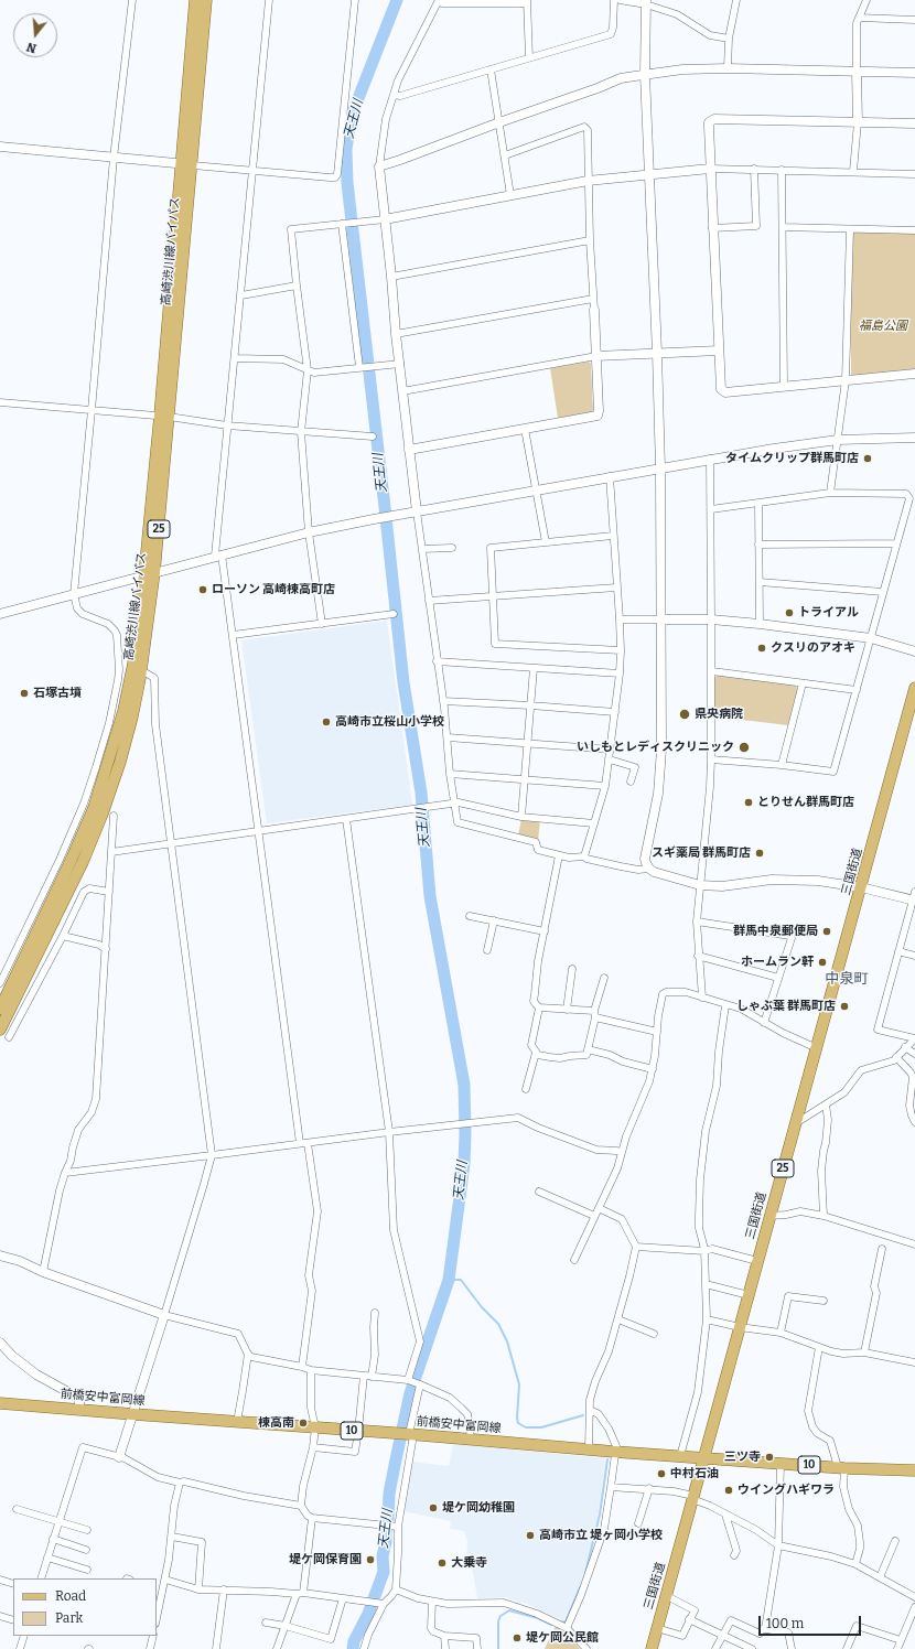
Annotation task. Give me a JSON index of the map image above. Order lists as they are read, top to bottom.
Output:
{
  "streets": {
    "main road": [
      "高崎渋川線バイパス",
      "25",
      "三国街道",
      "前橋安中富岡線",
      "10"
    ]
  },
  "crossings": [
    ["三国街道", "前橋安中富岡線"]
  ],
  "districts": ["中泉町"],
  "water": ["天王川"],
  "parks": ["福島公園"],
  "places": [
    "タイムクリップ群馬町店",
    "ローソン 高崎棟高町店",
    "トライアル",
    "クスリのアオキ",
    "石塚古墳",
    "県央病院",
    "高崎市立桜山小学校",
    "いしもとレディスクリニック",
    "とりせん群馬町店",
    "スギ薬局 群馬町店",
    "群馬中泉郵便局",
    "ホームラン軒",
    "しゃぶ葉 群馬町店",
    "棟高南",
    "三ツ寺",
    "中村石油",
    "ウイングハギワラ",
    "堤ケ岡幼稚園",
    "高崎市立 堤ヶ岡小学校",
    "堤ケ岡保育園",
    "大乗寺",
    "堤ケ岡公民館"
  ],
  "legend": ["Road", "Park"],
  "scale_bar": "100 m",
  "north": "bottom"
}
